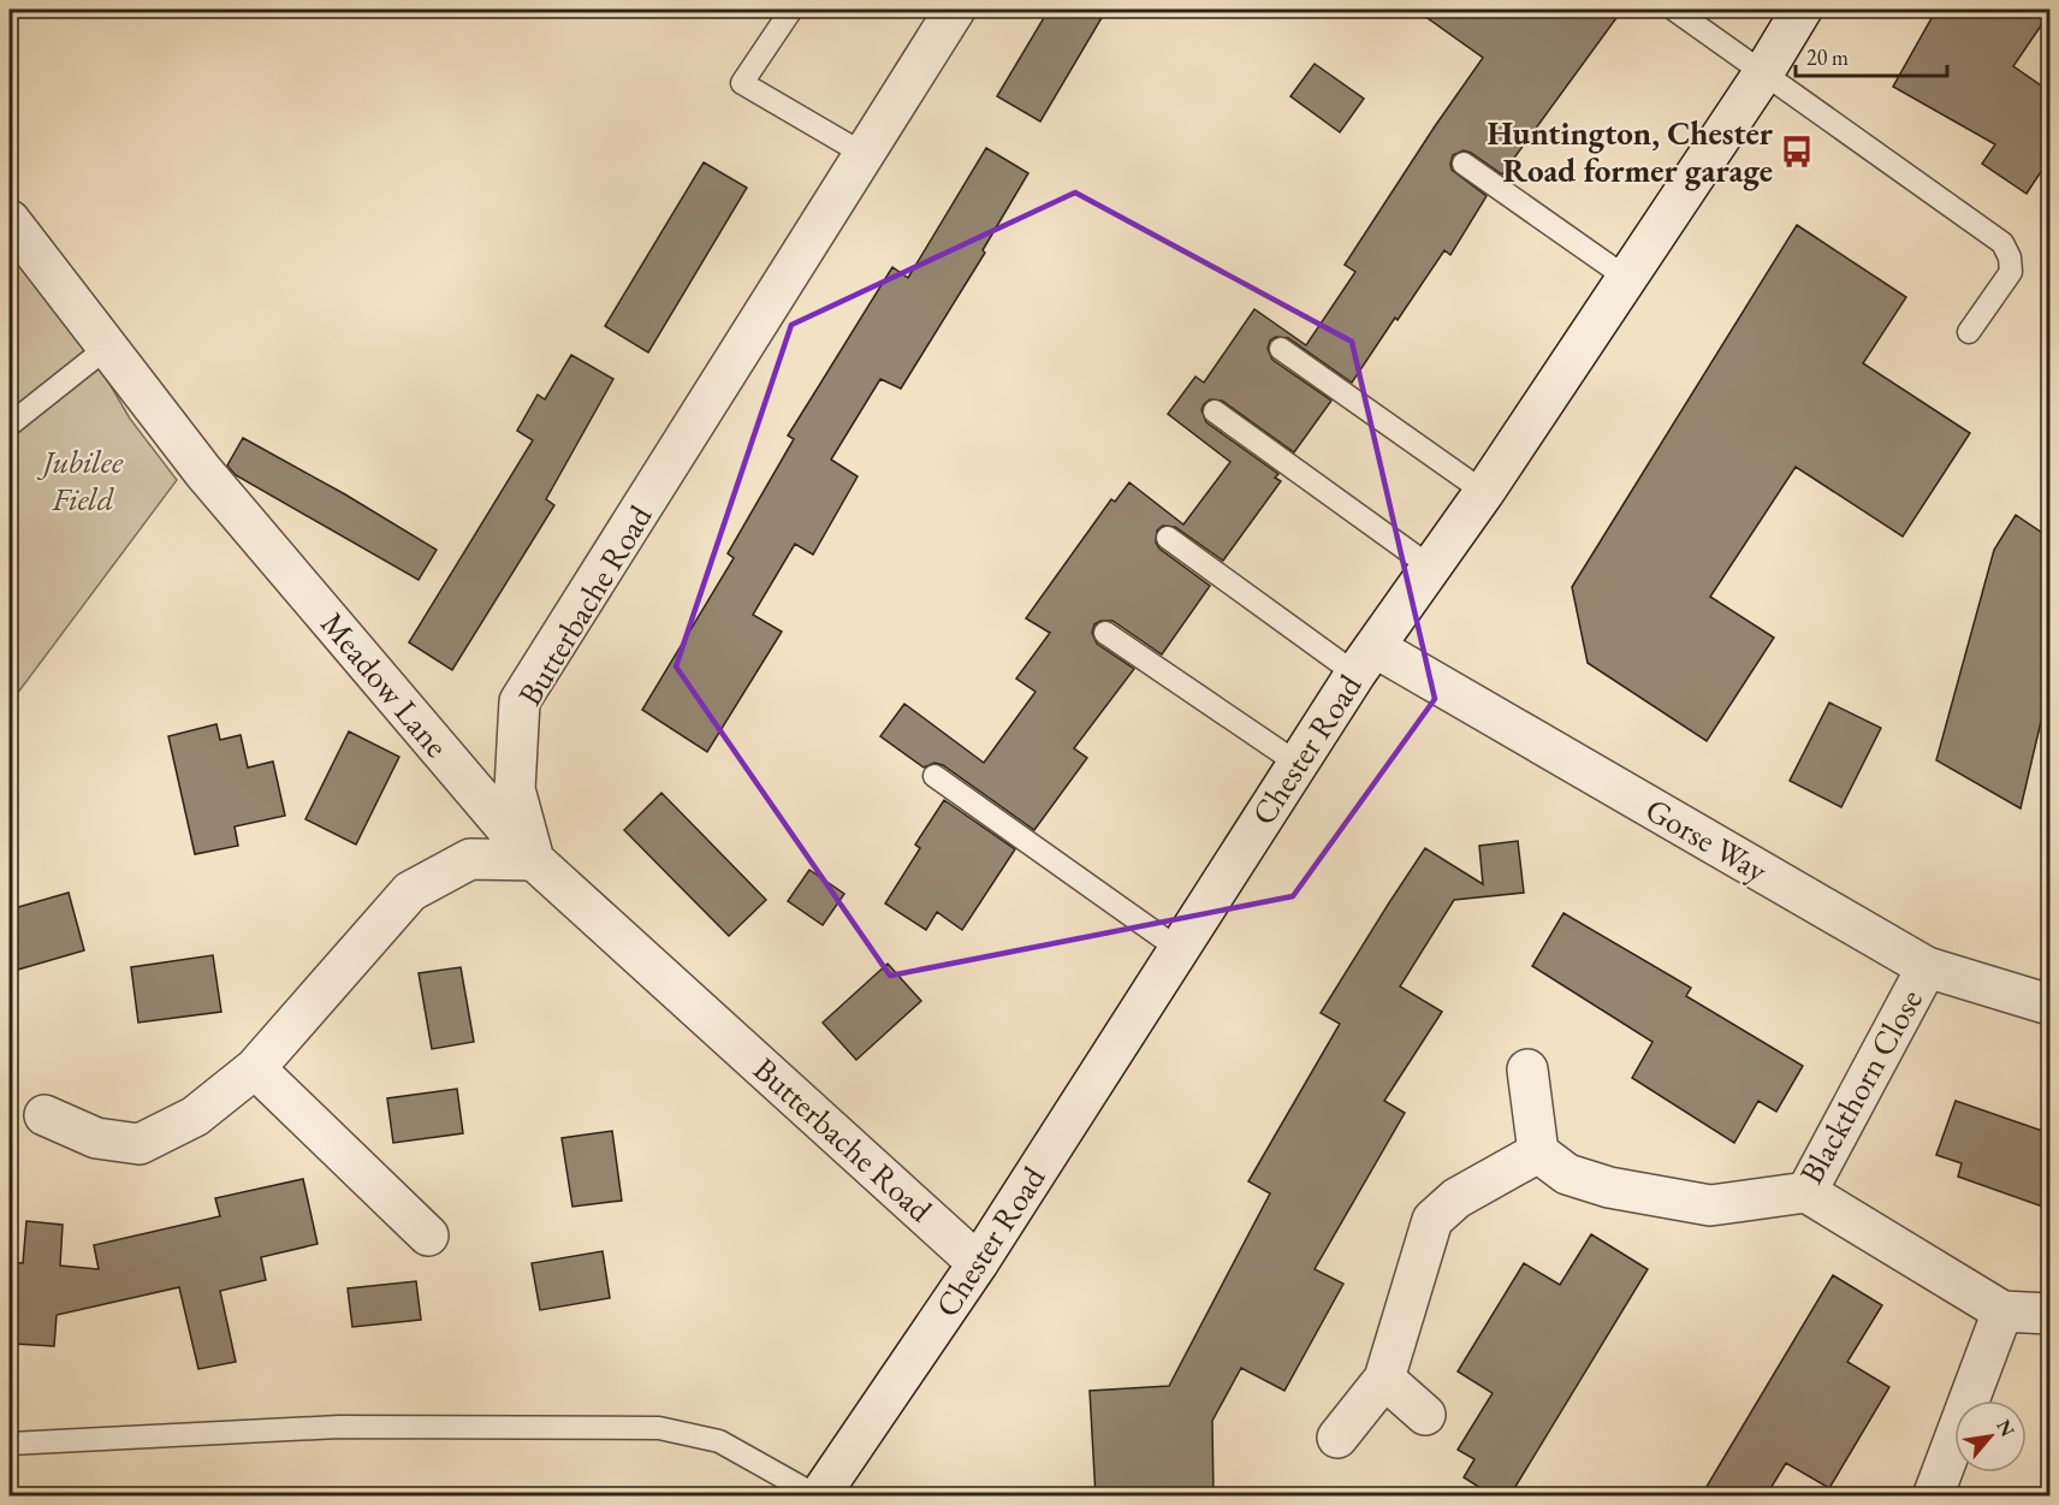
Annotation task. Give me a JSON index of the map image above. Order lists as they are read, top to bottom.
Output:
{
  "streets": {
    "street": [
      "Butterbache Road",
      "Meadow Lane",
      "Chester Road",
      "Gorse Way",
      "Blackthorn Close"
    ]
  },
  "crossings": [
    ["Butterbache Road", "Meadow Lane"],
    ["Butterbache Road", "Chester Road"],
    ["Chester Road", "Gorse Way"],
    ["Gorse Way", "Blackthorn Close"]
  ],
  "parks": ["Jubilee Field"],
  "places": {
    "bus stop": ["Huntington, Chester Road former garage"]
  },
  "scale_bar": "20 m",
  "north": "top right"
}
